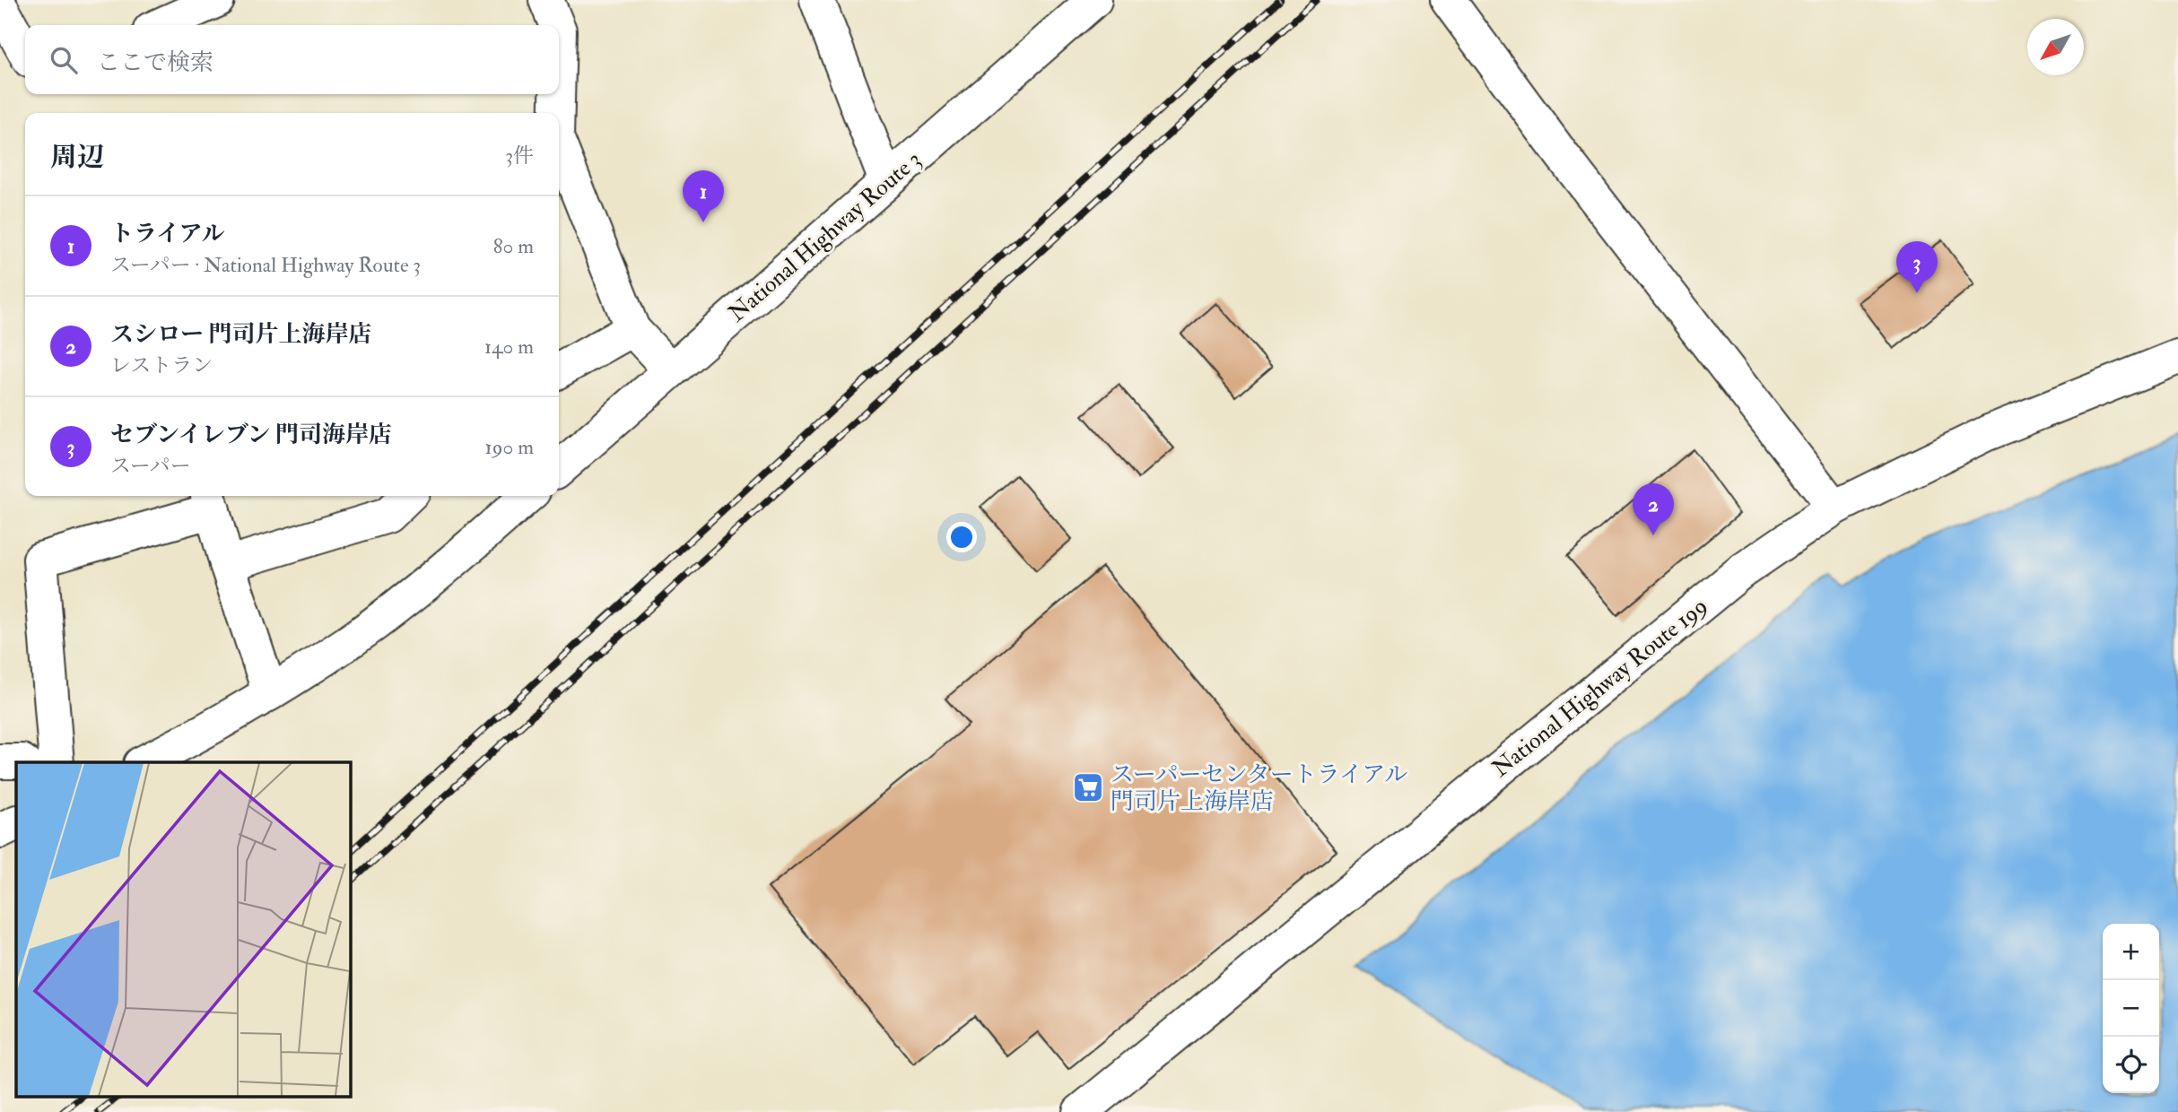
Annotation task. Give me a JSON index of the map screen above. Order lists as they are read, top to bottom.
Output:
{
  "streets": {
    "main road": ["National Highway Route 3", "National Highway Route 199"]
  },
  "places": {
    "supermarket": ["スーパーセンタートライアル 門司片上海岸店"]
  },
  "north": "bottom left",
  "page": {
    "search": "ここで検索",
    "heading": ["周辺", "3件"],
    "pins": ["1", "3", "2"],
    "list": [
      {
        "mark": "1",
        "name": "トライアル",
        "note": "スーパー · National Highway Route 3",
        "value": "80 m"
      },
      {
        "mark": "2",
        "name": "スシロー 門司片上海岸店",
        "note": "レストラン",
        "value": "140 m"
      },
      {
        "mark": "3",
        "name": "セブンイレブン 門司海岸店",
        "note": "スーパー",
        "value": "190 m"
      }
    ],
    "map_buttons": ["+", "−"]
  }
}
